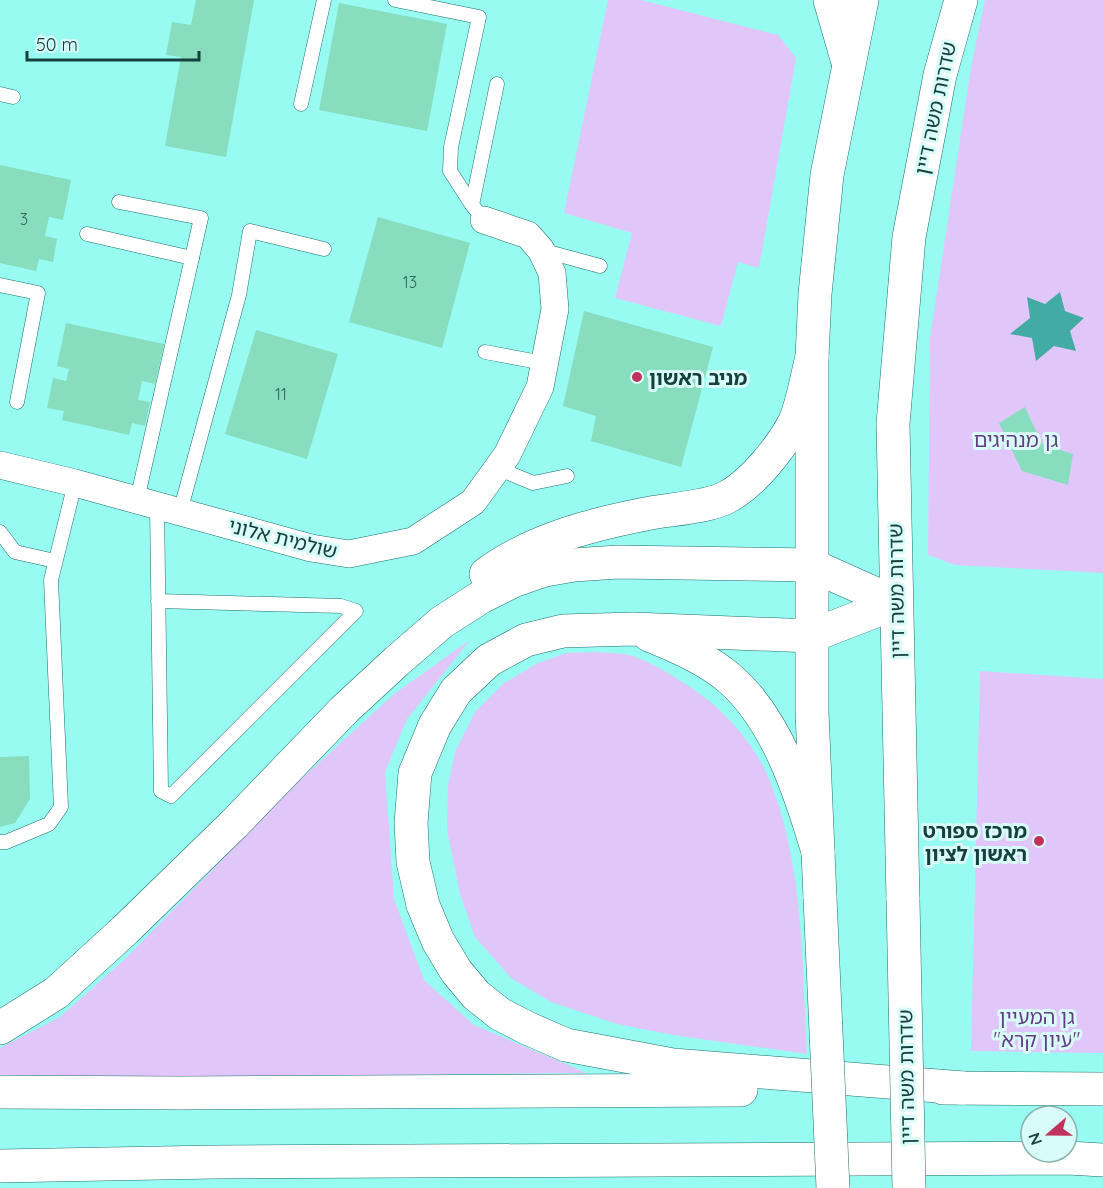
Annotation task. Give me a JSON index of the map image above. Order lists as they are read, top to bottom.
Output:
{
  "streets": {
    "main road": ["שדרות משה דיין"],
    "street": ["שולמית אלוני"]
  },
  "parks": ["גן מנהיגים", "גן המעיין \"עיון קרא\""],
  "places": ["מניב ראשון", "מרכז ספורט ראשון לציון"],
  "house_numbers": ["3", "13", "11"],
  "scale_bar": "50 m",
  "north": "left"
}
